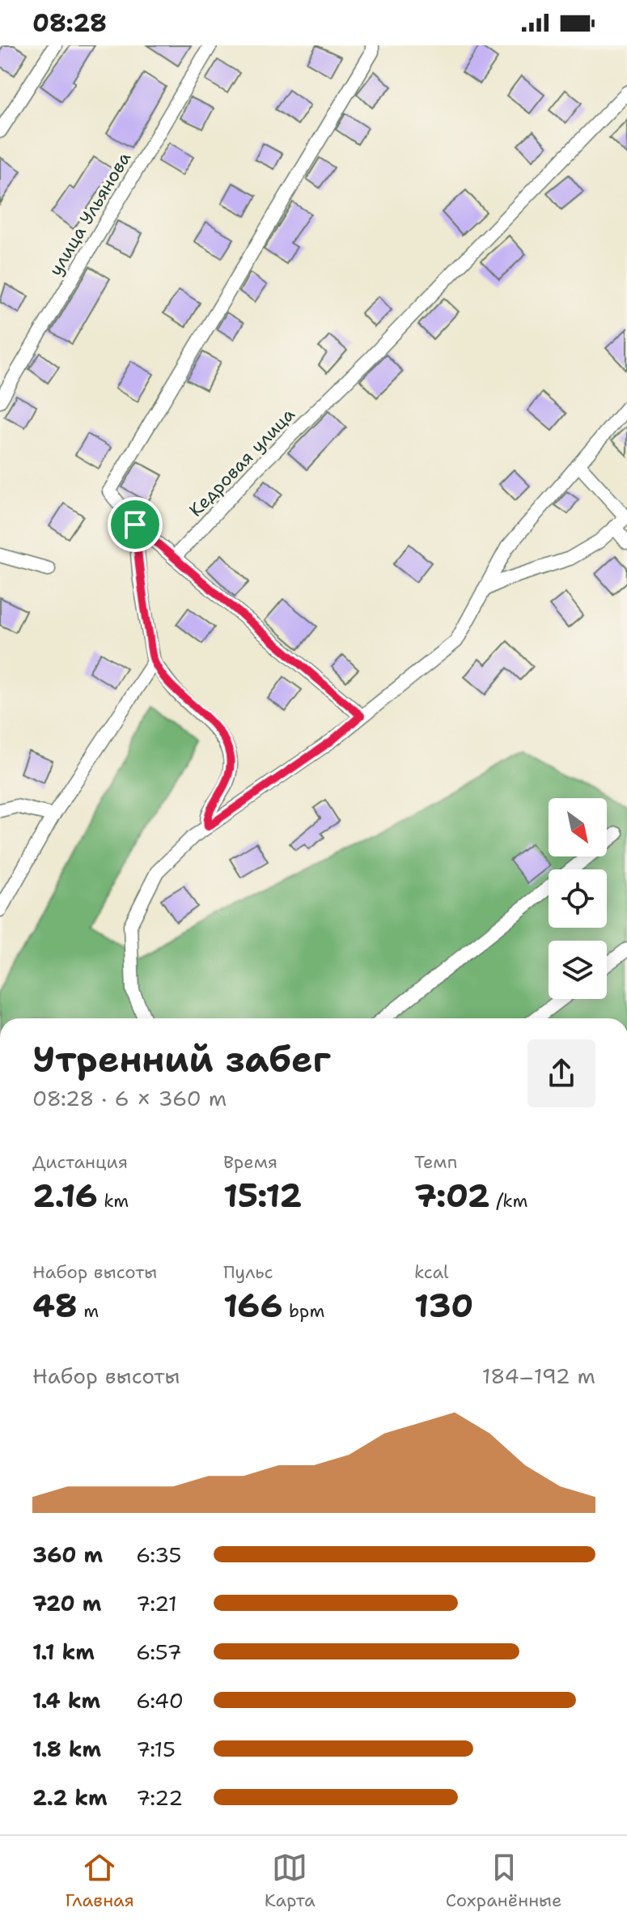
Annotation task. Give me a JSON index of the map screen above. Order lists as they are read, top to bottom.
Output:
{
  "streets": {
    "street": ["улица Ульянова", "Кедровая улица"]
  },
  "north": "bottom right",
  "page": {
    "status": "08:28",
    "heading": ["Утренний забег", "08:28 · 6 × 360 m"],
    "stats": [
      ["Дистанция", "2.16 km"],
      ["Время", "15:12"],
      ["Темп", "7:02 /km"],
      ["Набор высоты", "48 m"],
      ["Пульс", "166 bpm"],
      ["kcal", "130"]
    ],
    "chart": ["Набор высоты", "184–192 m"],
    "list": [
      {
        "name": "360 m",
        "note": "6:35"
      },
      {
        "name": "720 m",
        "note": "7:21"
      },
      {
        "name": "1.1 km",
        "note": "6:57"
      },
      {
        "name": "1.4 km",
        "note": "6:40"
      },
      {
        "name": "1.8 km",
        "note": "7:15"
      },
      {
        "name": "2.2 km",
        "note": "7:22"
      }
    ],
    "tabs": ["Главная", "Карта", "Сохранённые"]
  }
}
